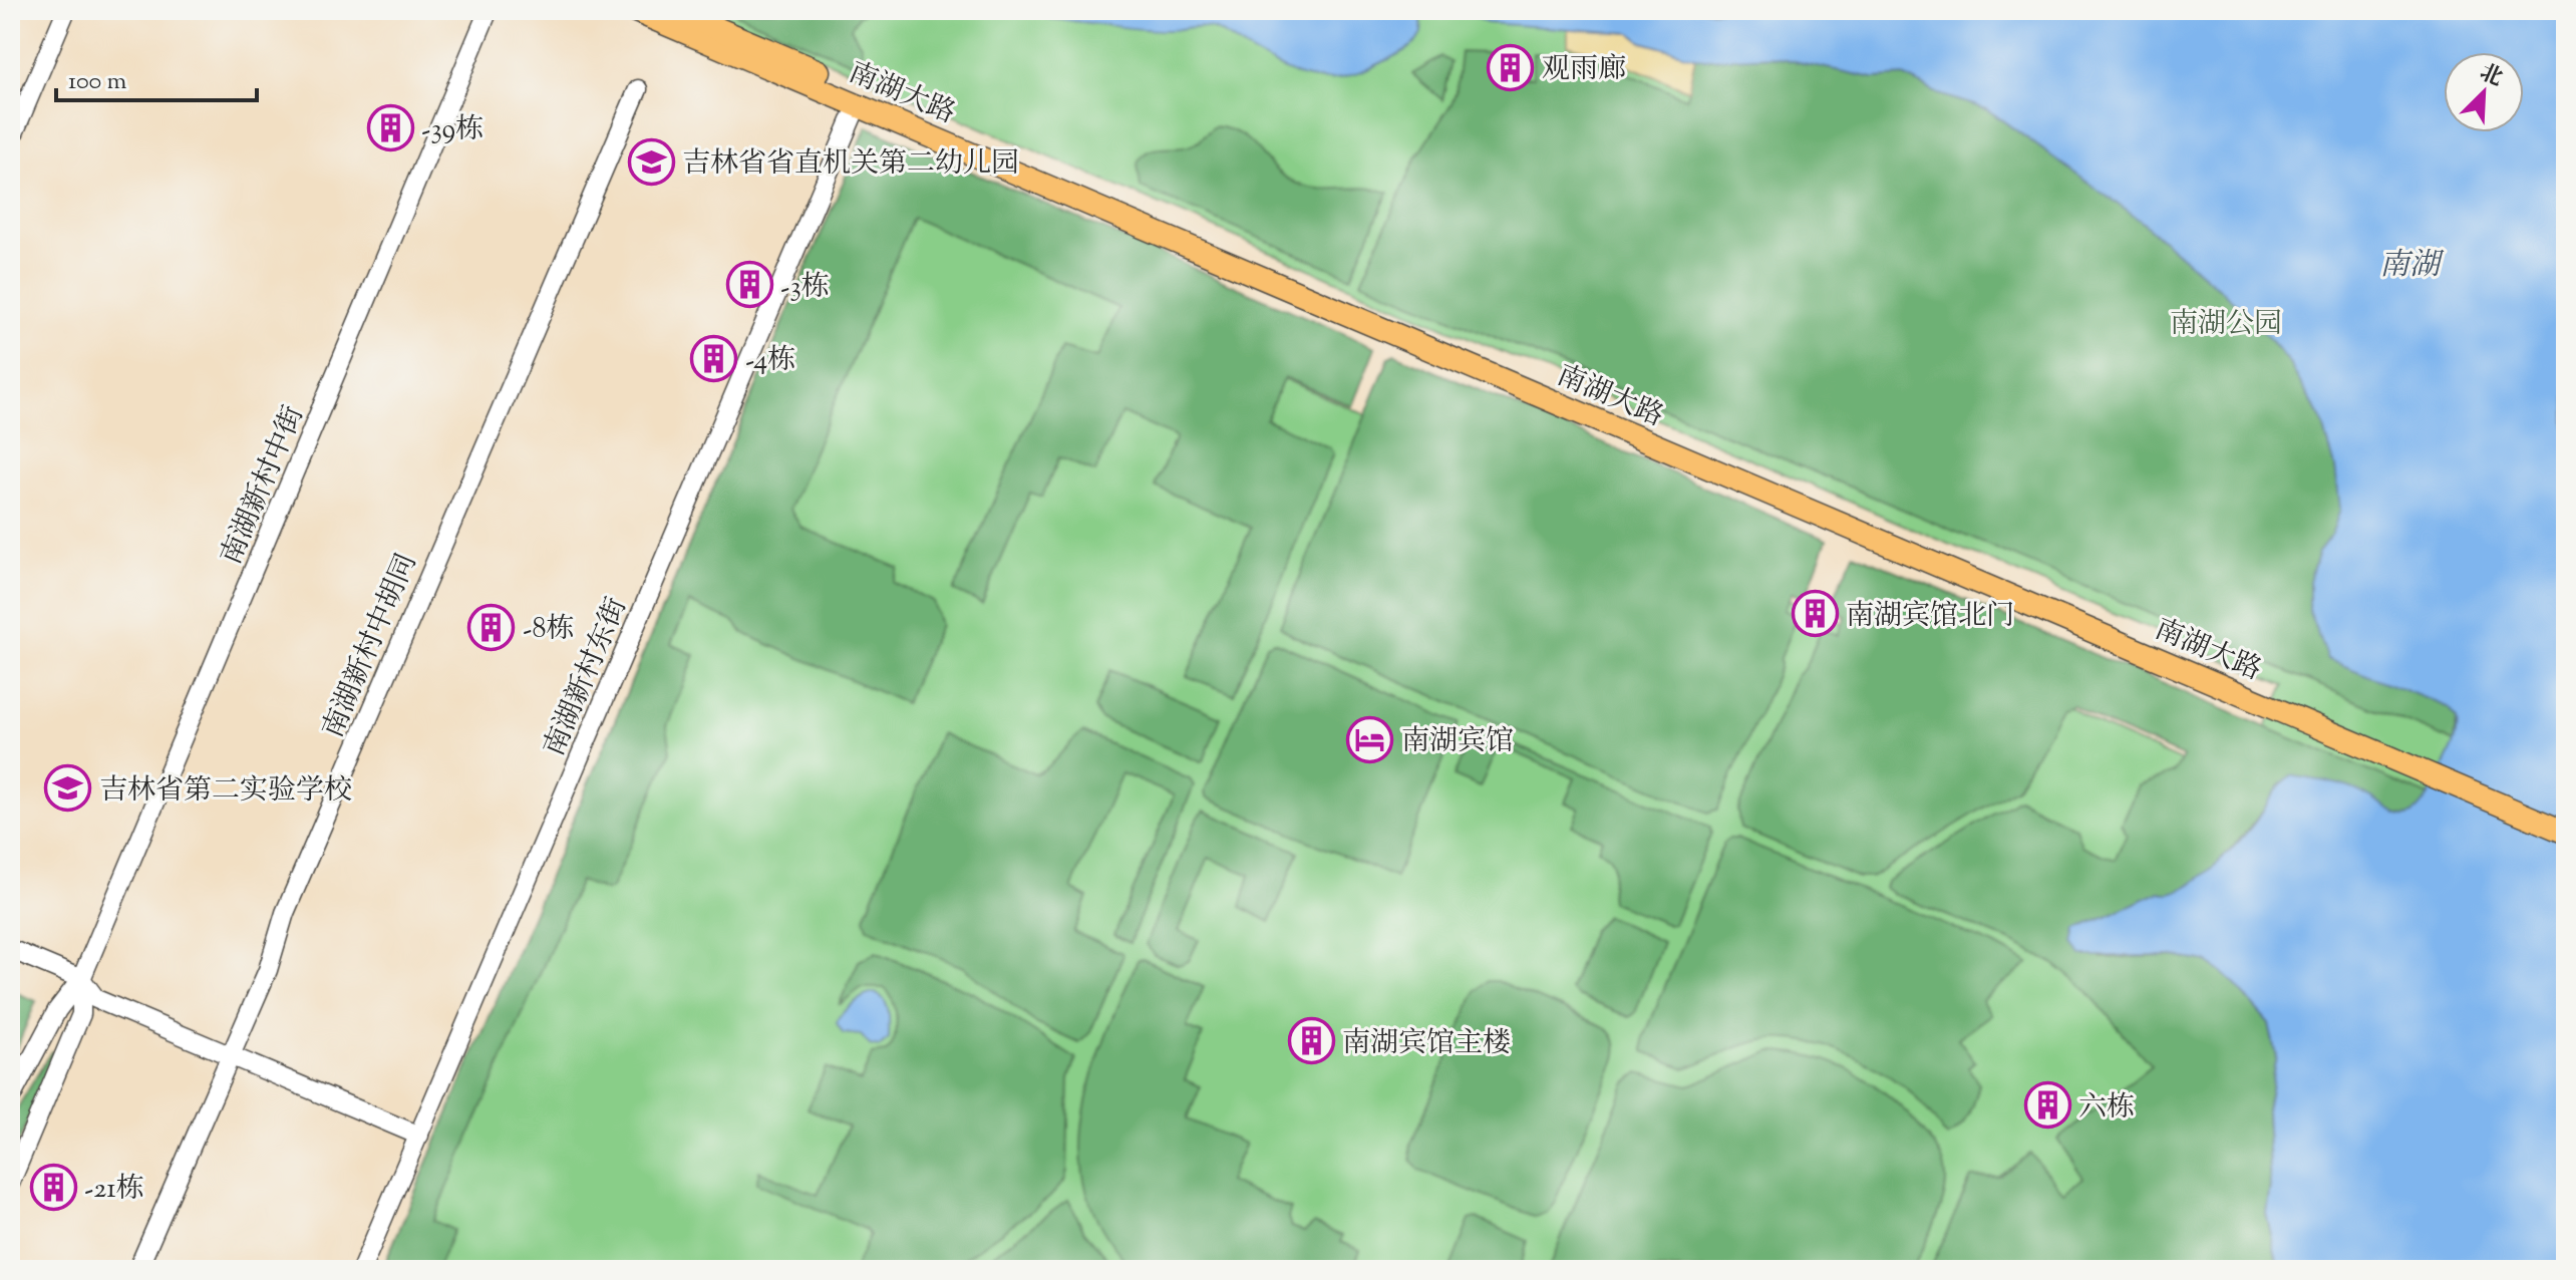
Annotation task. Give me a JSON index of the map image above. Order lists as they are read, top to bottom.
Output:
{
  "streets": {
    "main road": ["南湖大路"],
    "street": ["南湖新村中街", "南湖新村中胡同", "南湖新村东街"]
  },
  "crossings": [
    ["南湖大路", "南湖新村东街"]
  ],
  "water": ["南湖"],
  "parks": ["南湖公园"],
  "places": {
    "building": [
      "观雨廊",
      "-39栋",
      "-3栋",
      "-4栋",
      "南湖宾馆北门",
      "-8栋",
      "南湖宾馆主楼",
      "六栋",
      "-21栋"
    ],
    "school or university": ["吉林省省直机关第二幼儿园", "吉林省第二实验学校"],
    "hotel": ["南湖宾馆"]
  },
  "scale_bar": "100 m",
  "north": "top right"
}
